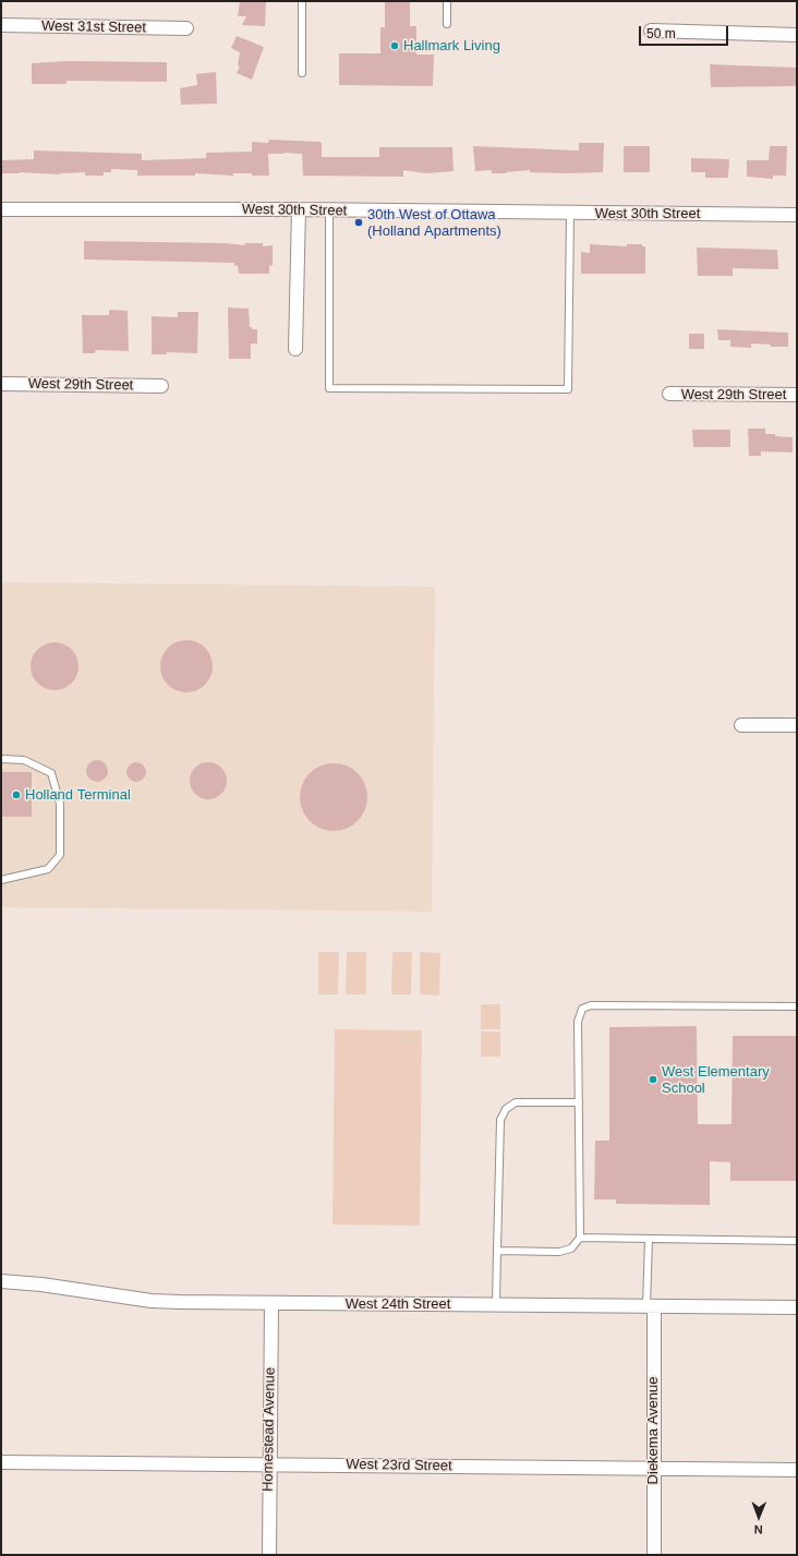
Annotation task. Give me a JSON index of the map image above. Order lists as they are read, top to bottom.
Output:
{
  "streets": {
    "street": [
      "West 31st Street",
      "West 30th Street",
      "West 29th Street",
      "West 24th Street",
      "Homestead Avenue",
      "Diekema Avenue",
      "West 23rd Street"
    ]
  },
  "crossings": [
    ["West 24th Street", "Homestead Avenue"],
    ["West 24th Street", "Diekema Avenue"],
    ["Homestead Avenue", "West 23rd Street"],
    ["Diekema Avenue", "West 23rd Street"]
  ],
  "places": [
    "Hallmark Living",
    "30th West of Ottawa (Holland Apartments)",
    "Holland Terminal",
    "West Elementary School"
  ],
  "scale_bar": "50 m",
  "north": "bottom"
}
